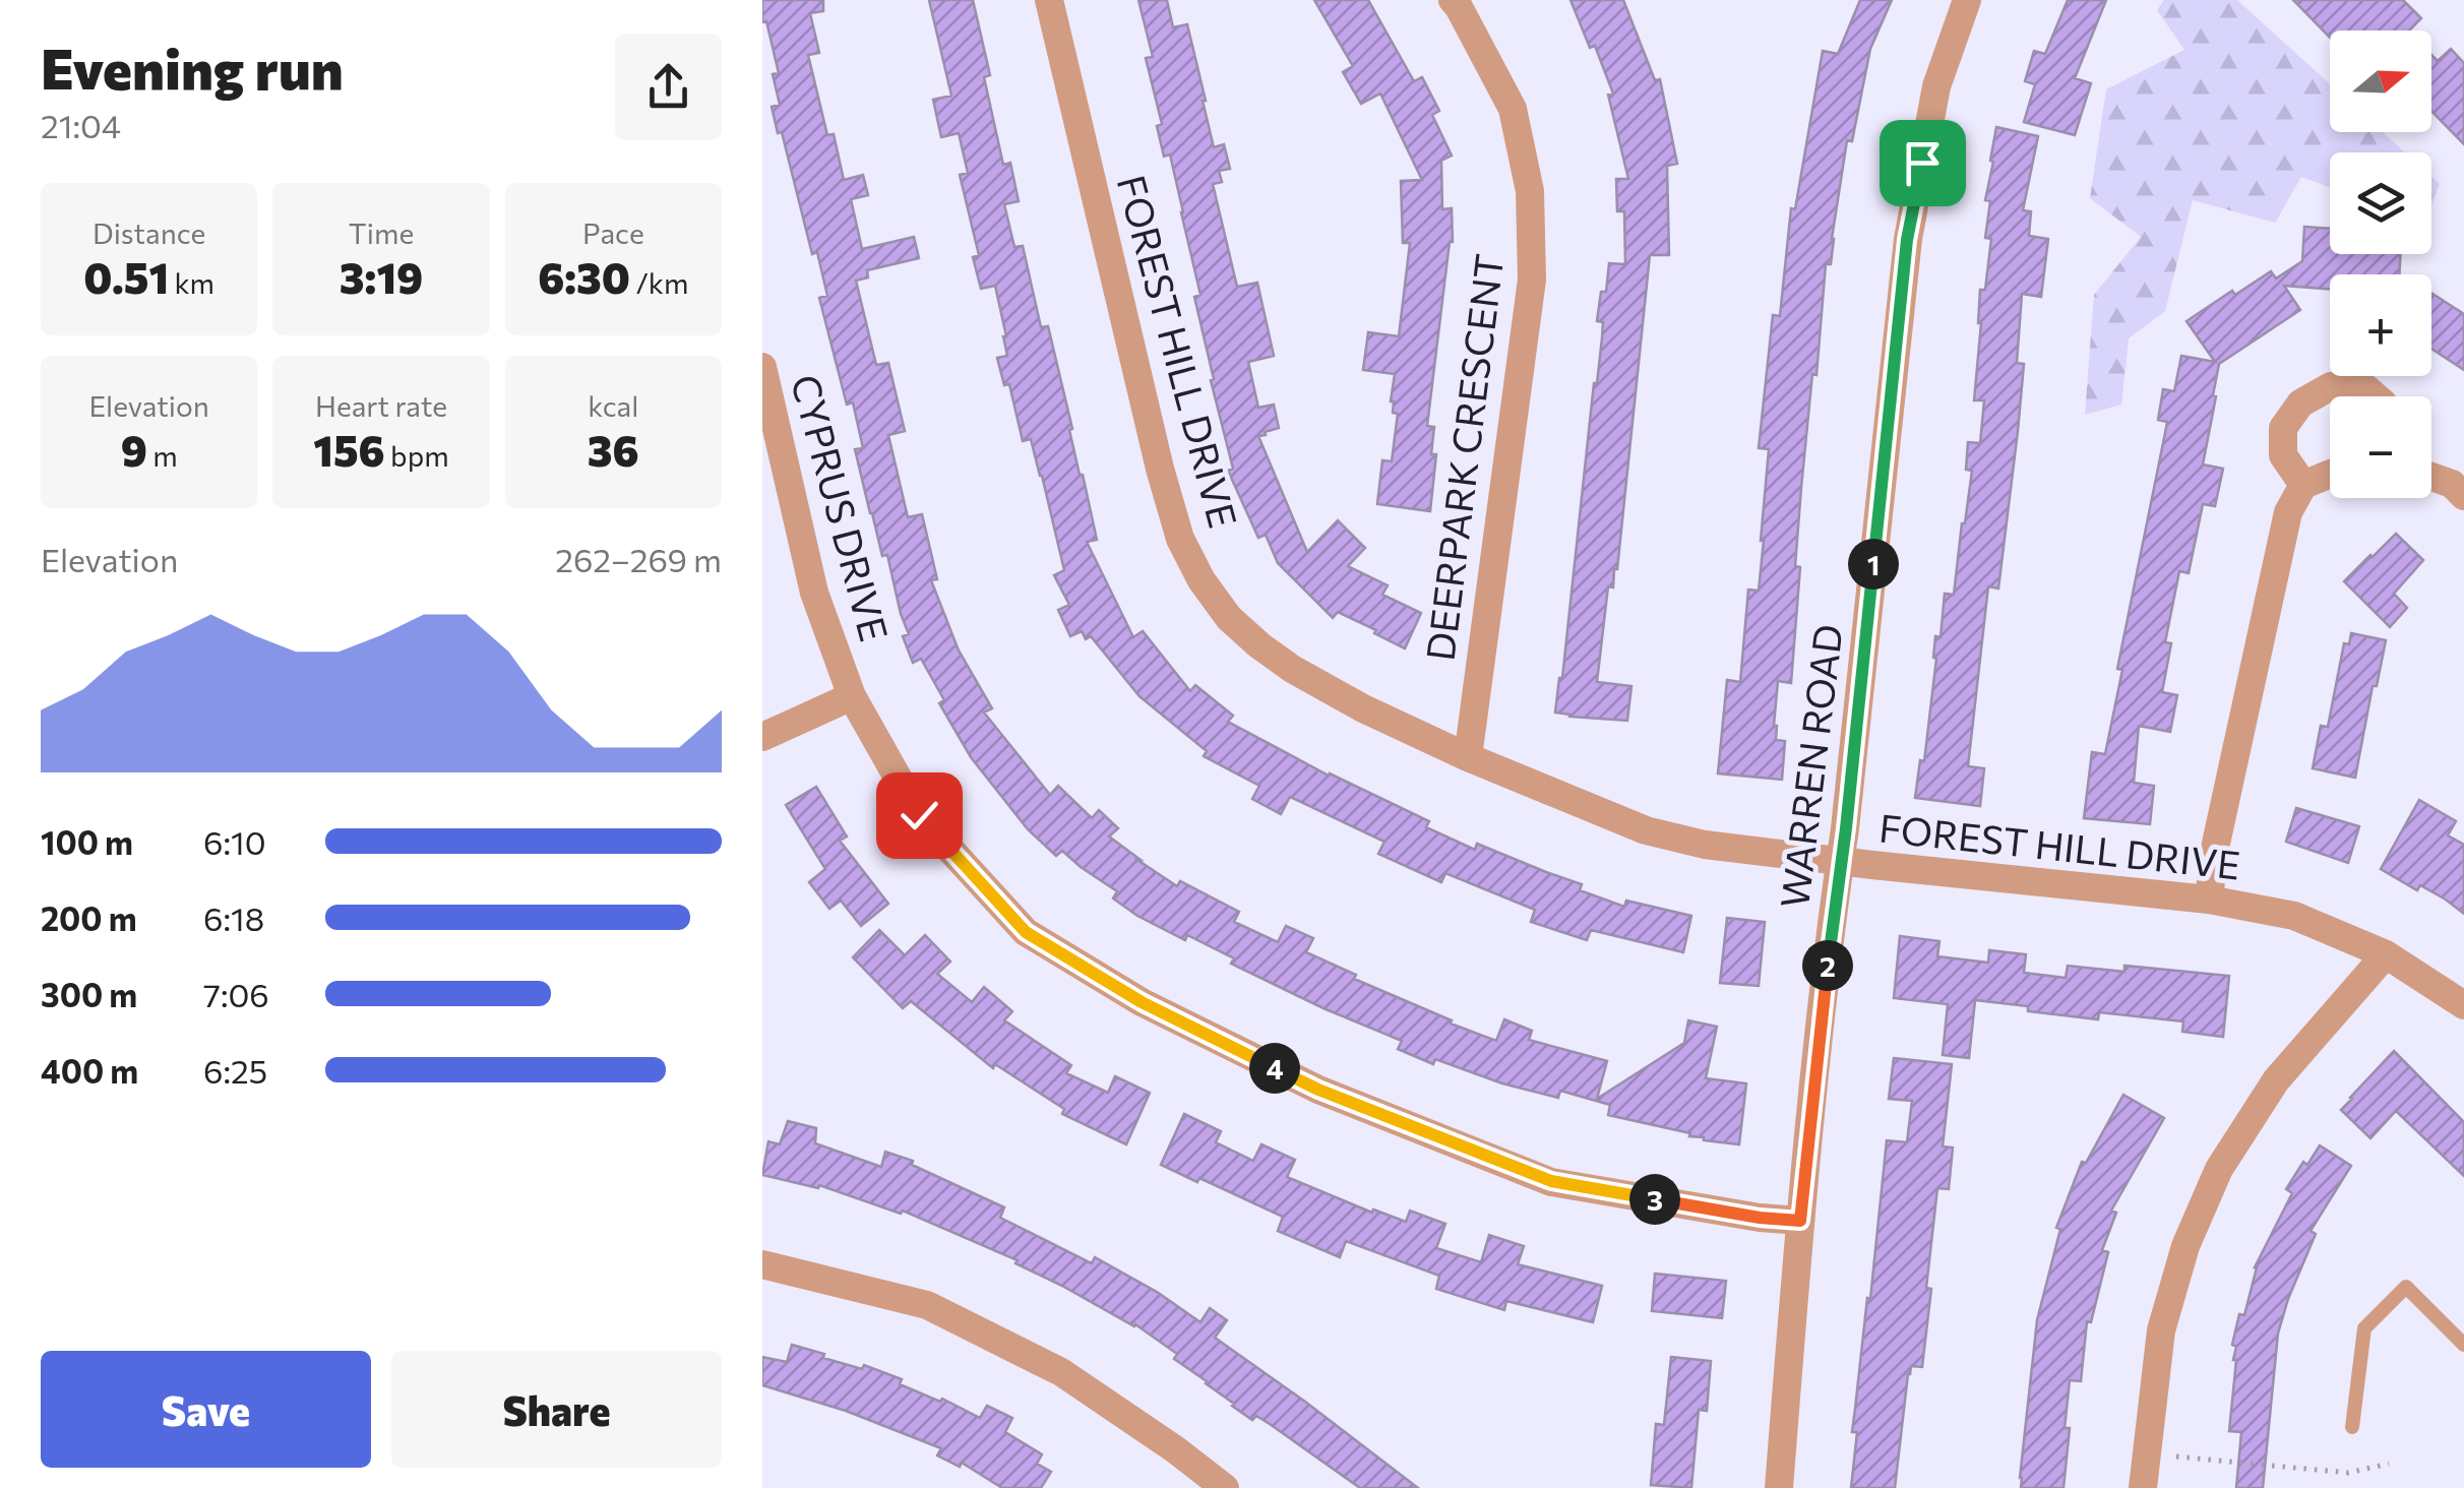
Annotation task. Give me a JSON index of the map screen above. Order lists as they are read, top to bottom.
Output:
{
  "streets": {
    "street": [
      "FOREST HILL DRIVE",
      "DEERPARK CRESCENT",
      "CYPRUS DRIVE",
      "WARREN ROAD"
    ]
  },
  "crossings": [
    ["FOREST HILL DRIVE", "DEERPARK CRESCENT"],
    ["FOREST HILL DRIVE", "WARREN ROAD"],
    ["CYPRUS DRIVE", "WARREN ROAD"]
  ],
  "north": "right",
  "page": {
    "heading": ["Evening run", "21:04"],
    "map_buttons": ["+", "−"],
    "stats": [
      ["Distance", "0.51 km"],
      ["Time", "3:19"],
      ["Pace", "6:30 /km"],
      ["Elevation", "9 m"],
      ["Heart rate", "156 bpm"],
      ["kcal", "36"]
    ],
    "chart": ["Elevation", "262–269 m"],
    "pins": [
      "1",
      "2",
      "4",
      "3"
    ],
    "list": [
      {
        "name": "100 m",
        "note": "6:10"
      },
      {
        "name": "200 m",
        "note": "6:18"
      },
      {
        "name": "300 m",
        "note": "7:06"
      },
      {
        "name": "400 m",
        "note": "6:25"
      }
    ],
    "buttons": ["Save", "Share"]
  }
}
